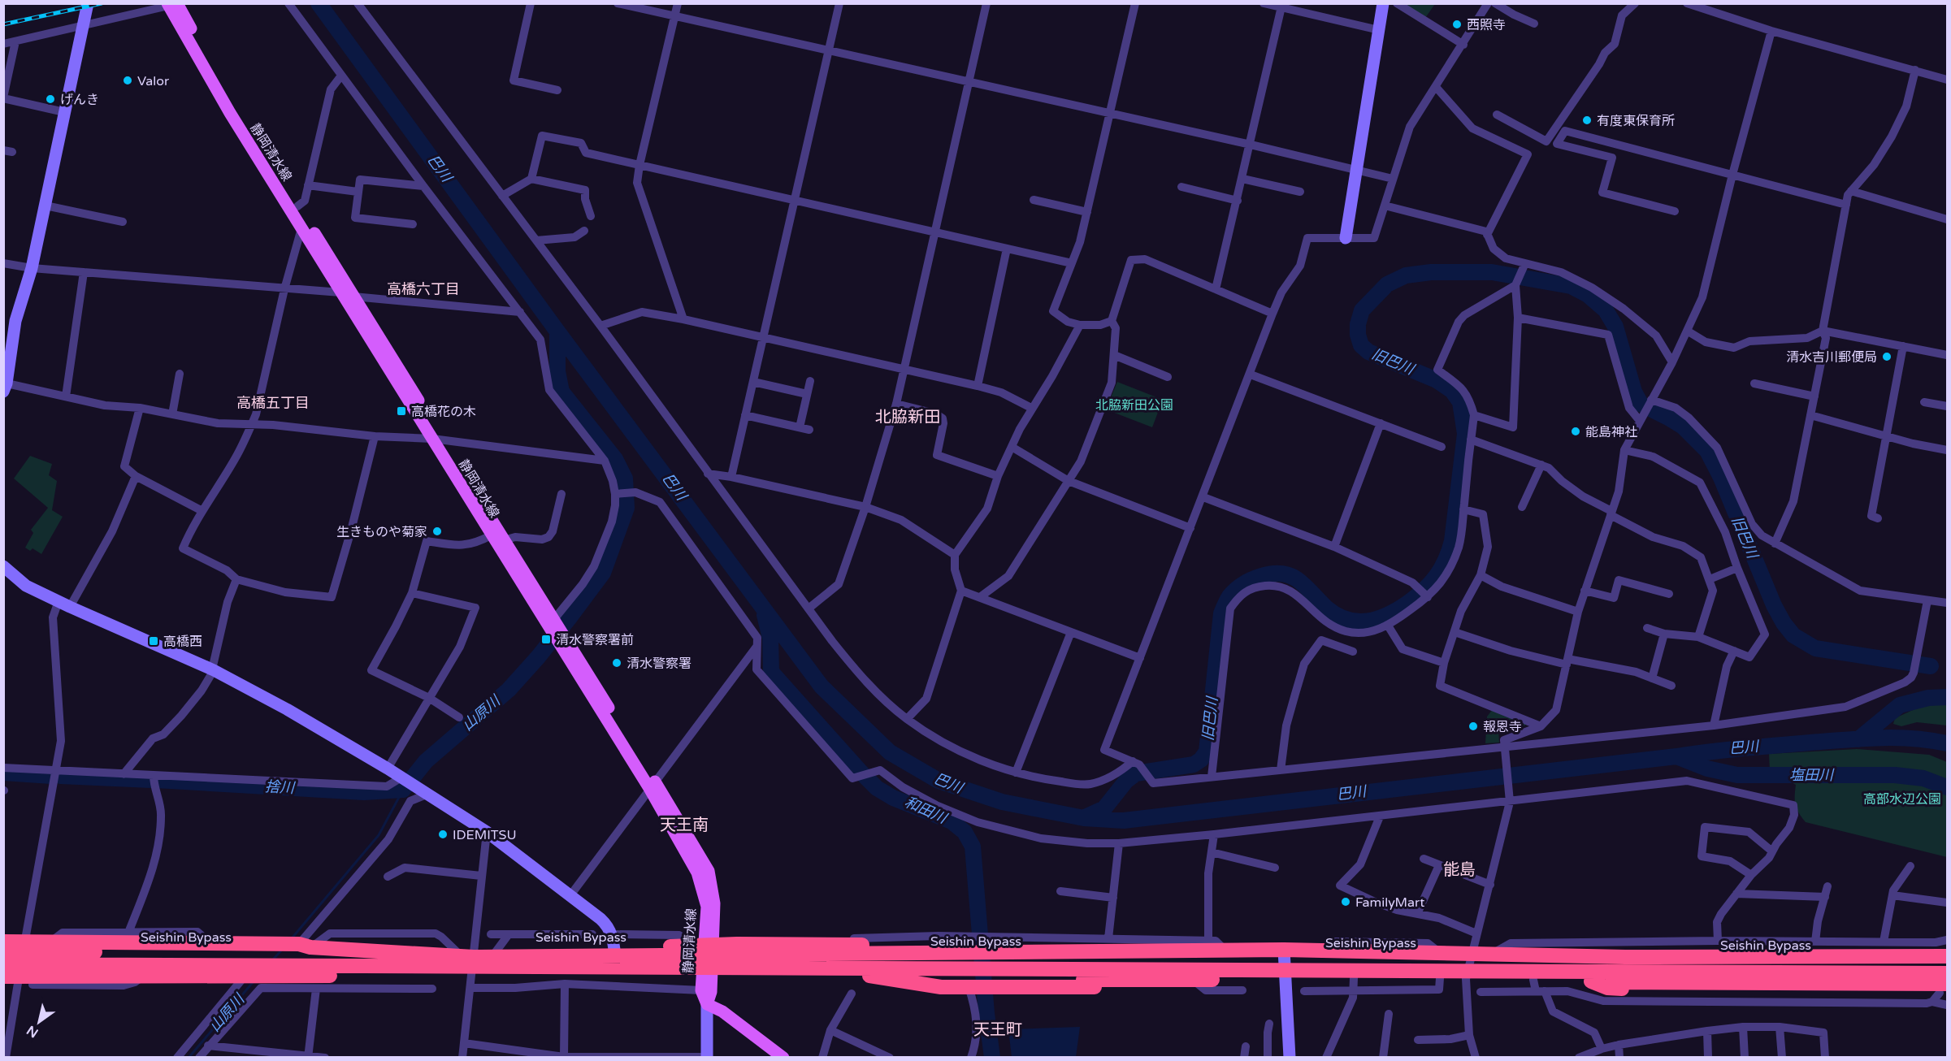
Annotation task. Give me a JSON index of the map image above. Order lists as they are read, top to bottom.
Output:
{
  "streets": {
    "highway": ["Seishin Bypass"],
    "main road": ["静岡清水線"]
  },
  "districts": [
    "高橋六丁目",
    "高橋五丁目",
    "北脇新田",
    "天王南",
    "能島",
    "天王町"
  ],
  "water": [
    "巴川",
    "旧巴川",
    "山原川",
    "塩田川",
    "捨川",
    "和田川"
  ],
  "parks": ["北脇新田公園", "高部水辺公園"],
  "places": {
    "other": [
      "西照寺",
      "Valor",
      "げんき",
      "有度東保育所",
      "清水吉川郵便局",
      "能島神社",
      "生きものや菊家",
      "清水警察署",
      "報恩寺",
      "IDEMITSU",
      "FamilyMart"
    ],
    "transit": ["高橋花の木", "清水警察署前", "高橋西"]
  },
  "north": "bottom left"
}
